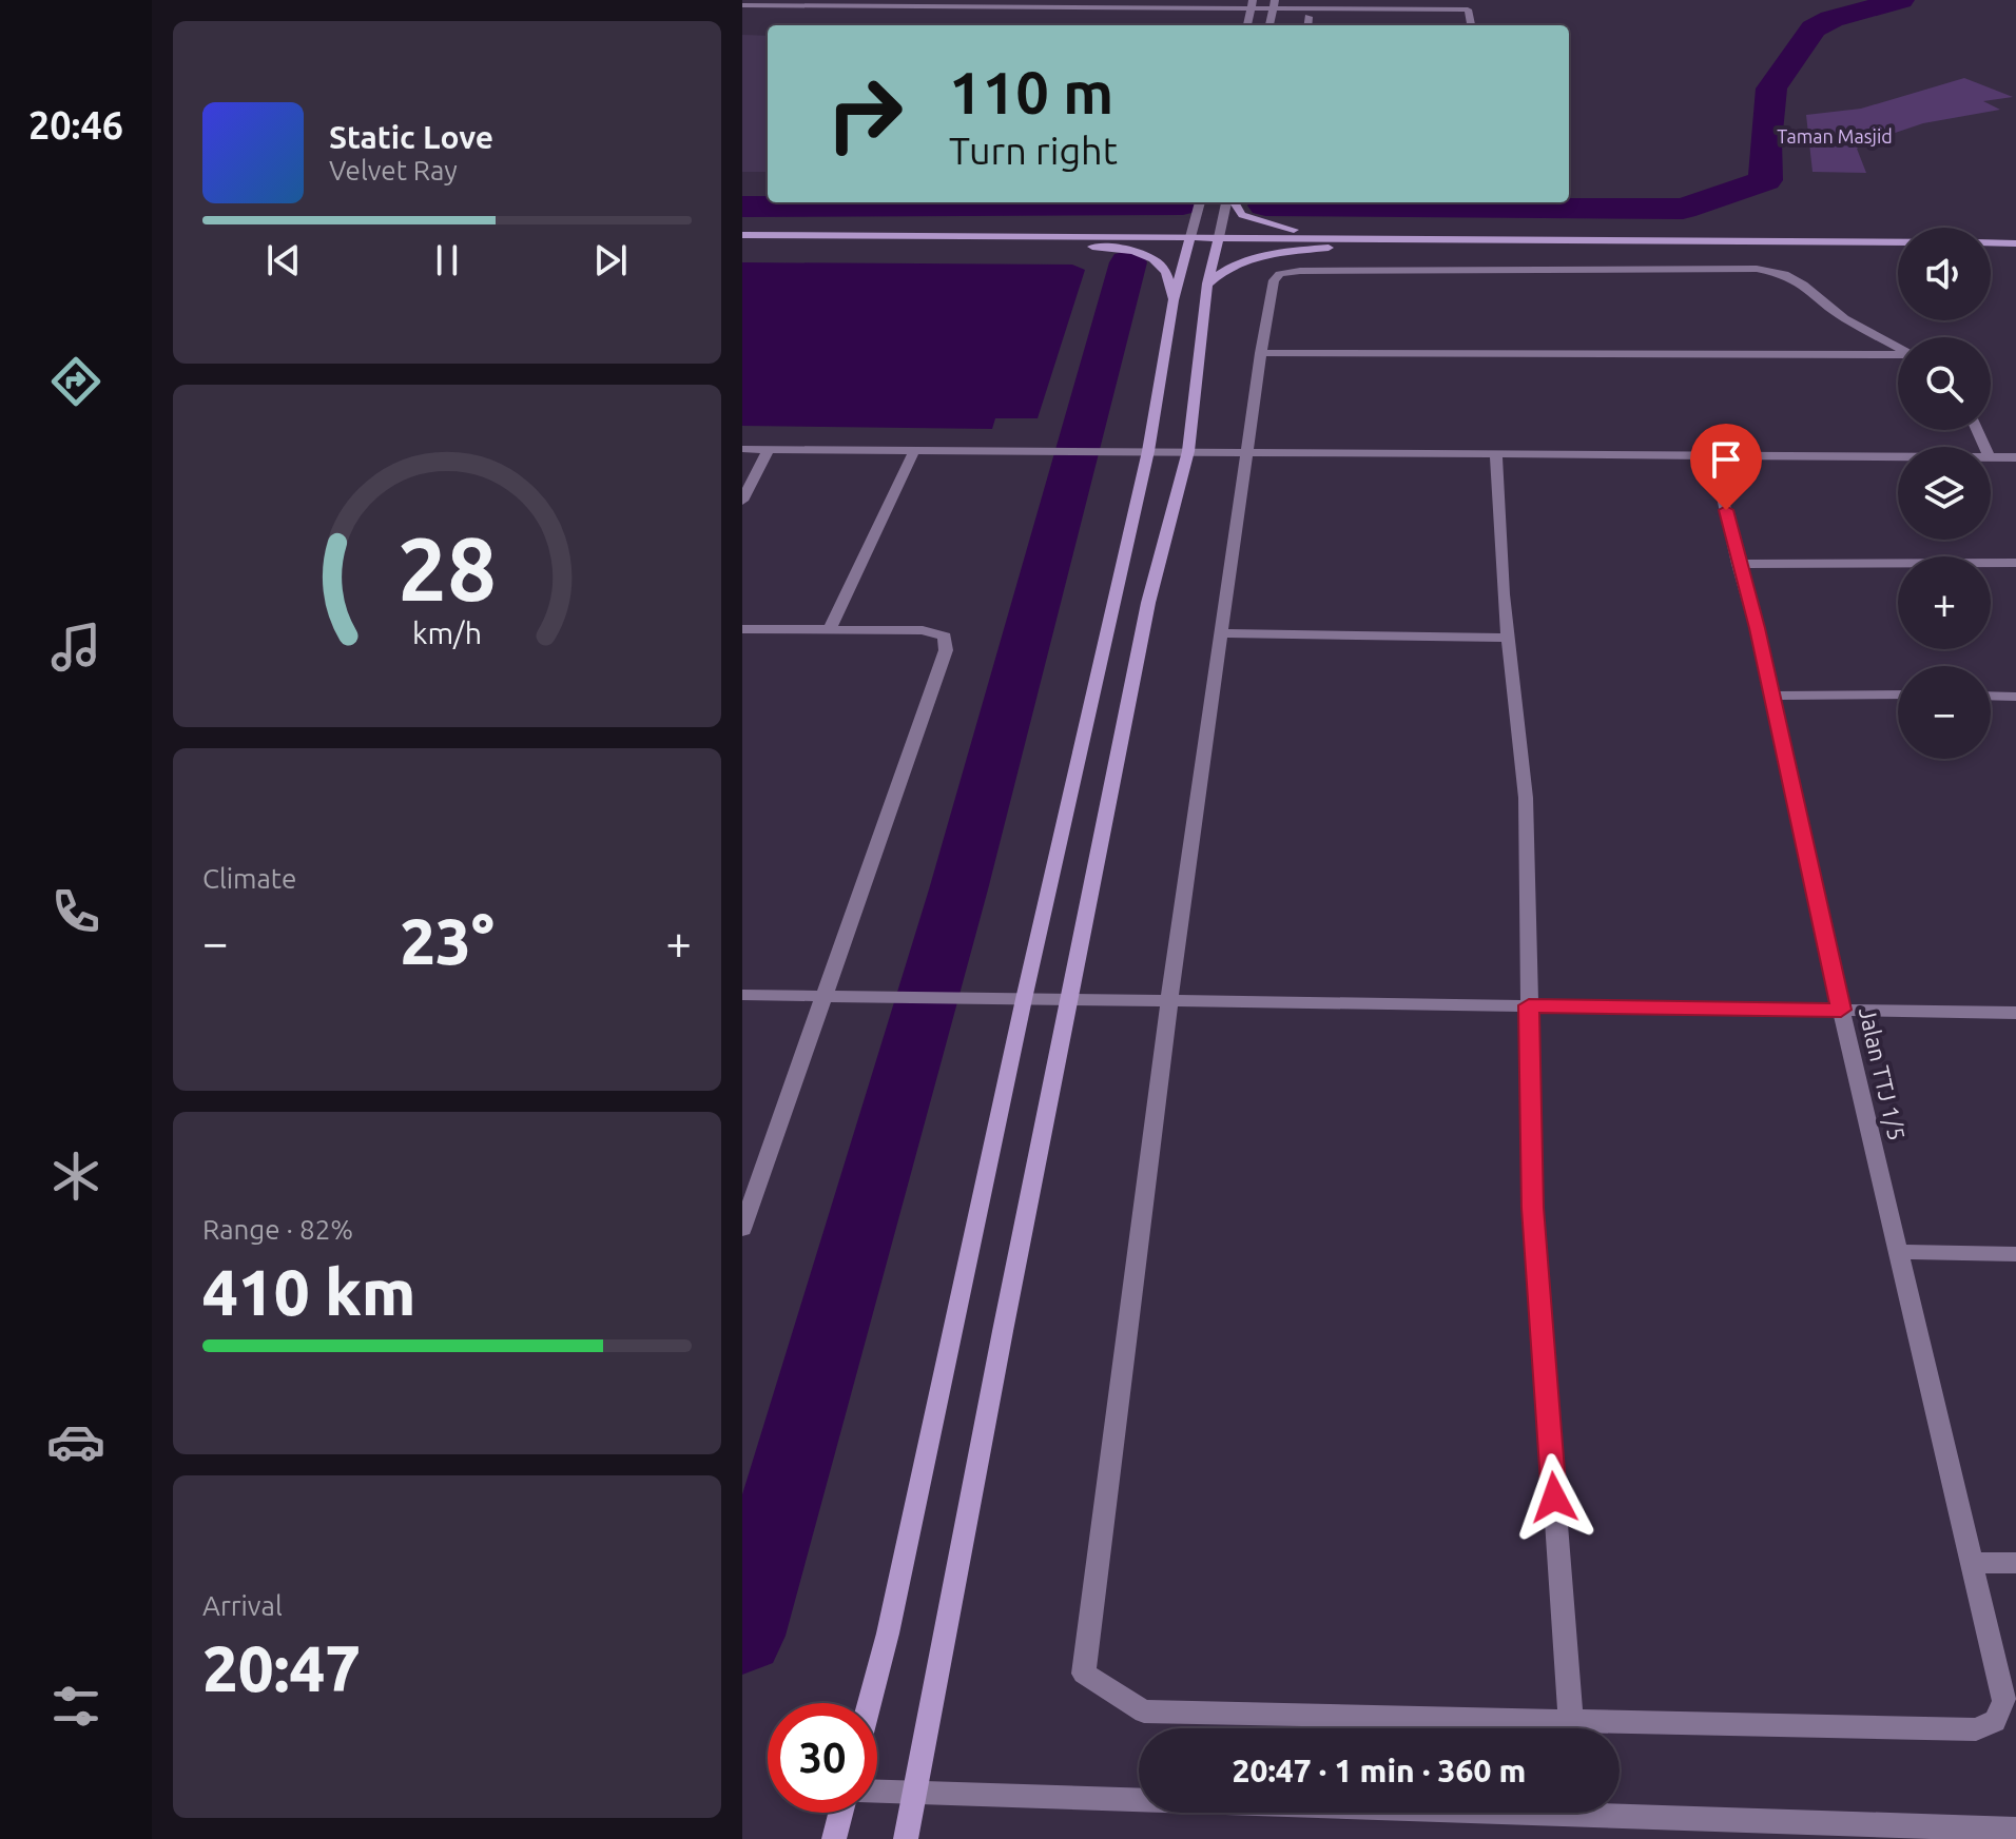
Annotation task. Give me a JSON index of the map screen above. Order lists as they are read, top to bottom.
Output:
{
  "streets": {
    "street": ["Jalan TTJ 1/5"]
  },
  "parks": ["Taman Masjid"],
  "page": {
    "tabs": "20:46",
    "turn": ["110 m", "Turn right"],
    "song": ["Static Love", "Velvet Ray"],
    "map_buttons": ["+", "−"],
    "tile": [
      "Climate",
      ["Range · 82%", "410 km"],
      ["Arrival", "20:47"]
    ],
    "heat": ["−", "23°", "+"],
    "limit": "30",
    "trip": "20:47 · 1 min · 360 m",
    "gauge": ["28", "km/h"]
  }
}
